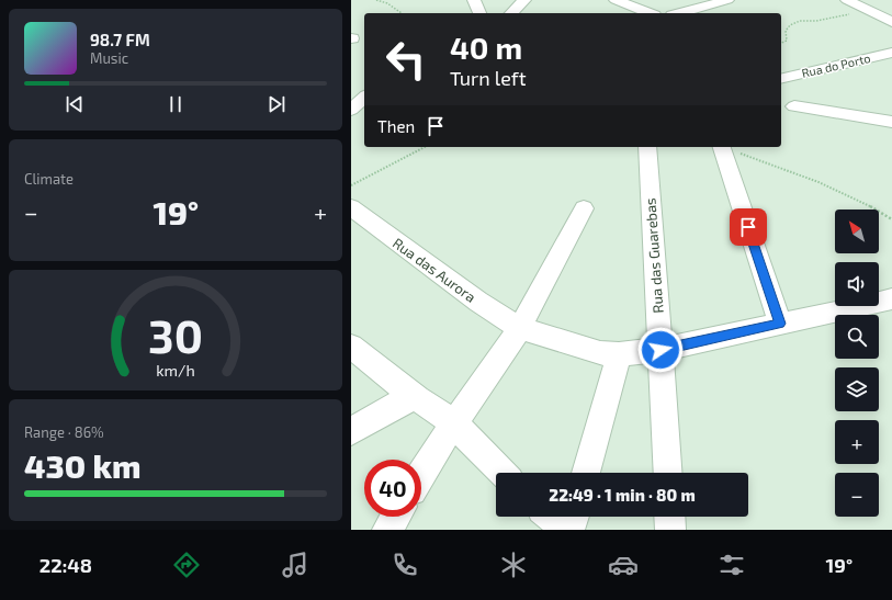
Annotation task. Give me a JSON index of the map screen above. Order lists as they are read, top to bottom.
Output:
{
  "streets": {
    "street": ["Rua do Porto", "Rua das Guarebas", "Rua das Aurora"]
  },
  "crossings": [
    ["Rua das Guarebas", "Rua das Aurora"]
  ],
  "north": "top left",
  "page": {
    "turn": ["40 m", "Turn left"],
    "song": ["98.7 FM", "Music"],
    "then": "Then",
    "tile": [
      "Climate",
      ["Range · 86%", "430 km"]
    ],
    "heat": ["−", "19°", "+"],
    "map_buttons": ["+", "−"],
    "limit": "40",
    "trip": "22:49 · 1 min · 80 m",
    "tabs": ["22:48", "19°"],
    "gauge": ["30", "km/h"]
  }
}
